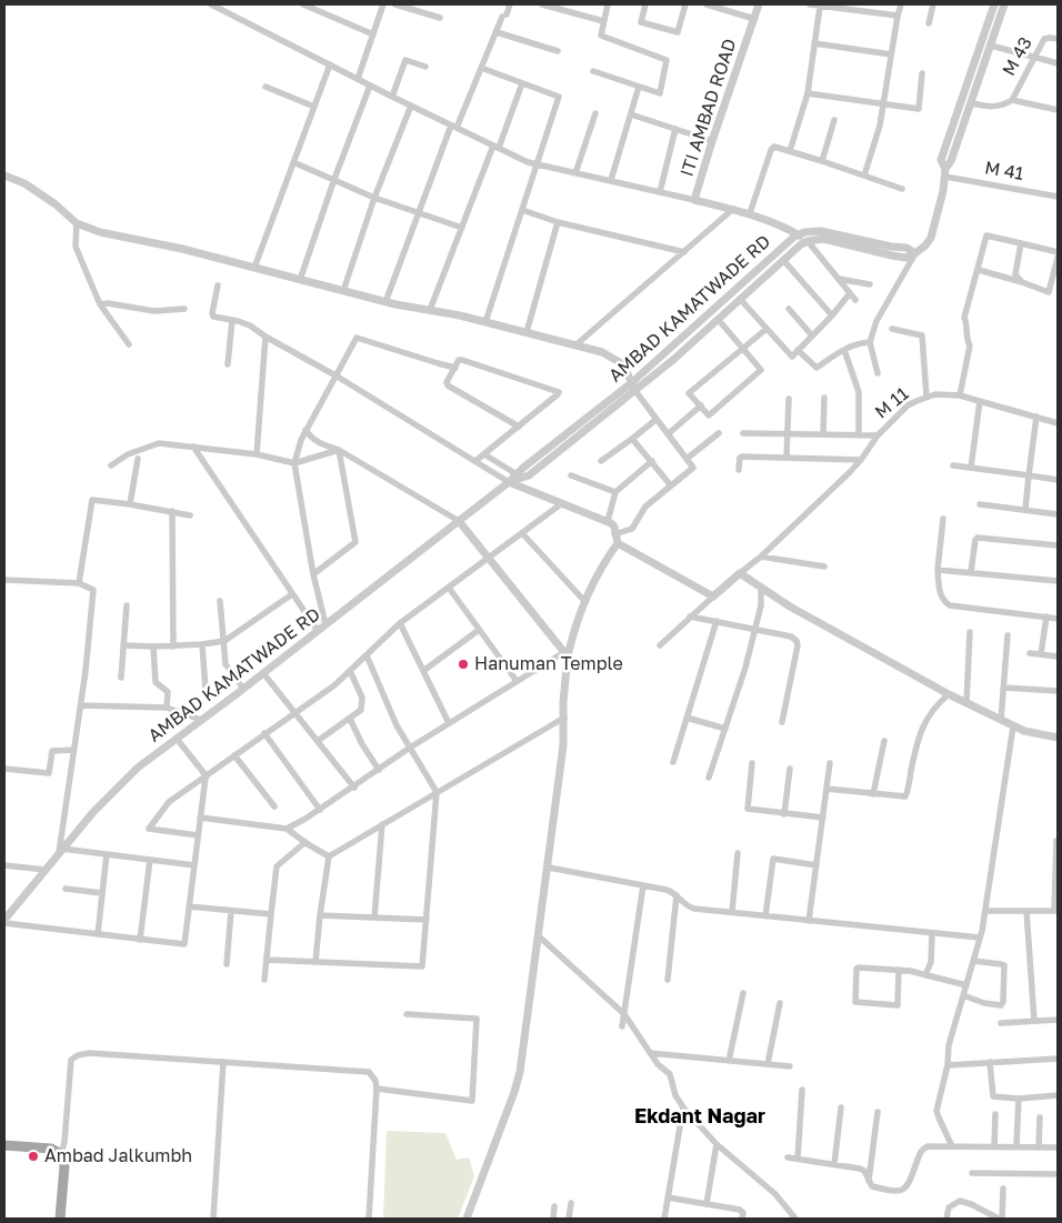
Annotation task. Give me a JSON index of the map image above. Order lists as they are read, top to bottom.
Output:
{
  "streets": {
    "street": [
      "M 43",
      "ITI AMBAD ROAD",
      "M 41",
      "AMBAD KAMATWADE RD",
      "M 11"
    ]
  },
  "crossings": [
    ["ITI AMBAD ROAD", "AMBAD KAMATWADE RD"]
  ],
  "districts": ["Ekdant Nagar"],
  "places": ["Hanuman Temple", "Ambad Jalkumbh"]
}
